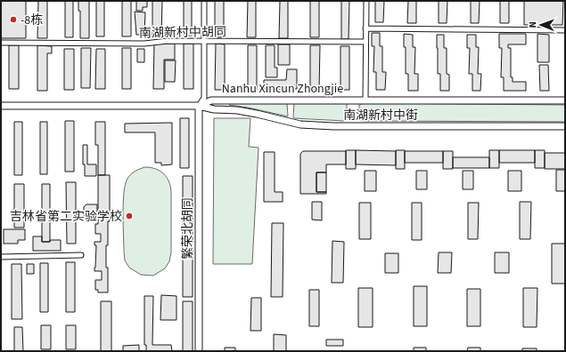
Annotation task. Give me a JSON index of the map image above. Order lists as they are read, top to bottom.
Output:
{
  "streets": {
    "street": [
      "南湖新村中胡同",
      "Nanhu Xincun Zhongjie",
      "南湖新村中街",
      "繁荣北胡同"
    ]
  },
  "crossings": [
    ["Nanhu Xincun Zhongjie", "南湖新村中街"],
    ["Nanhu Xincun Zhongjie", "繁荣北胡同"],
    ["南湖新村中街", "繁荣北胡同"]
  ],
  "places": ["-8栋", "吉林省第二实验学校"],
  "north": "left"
}
